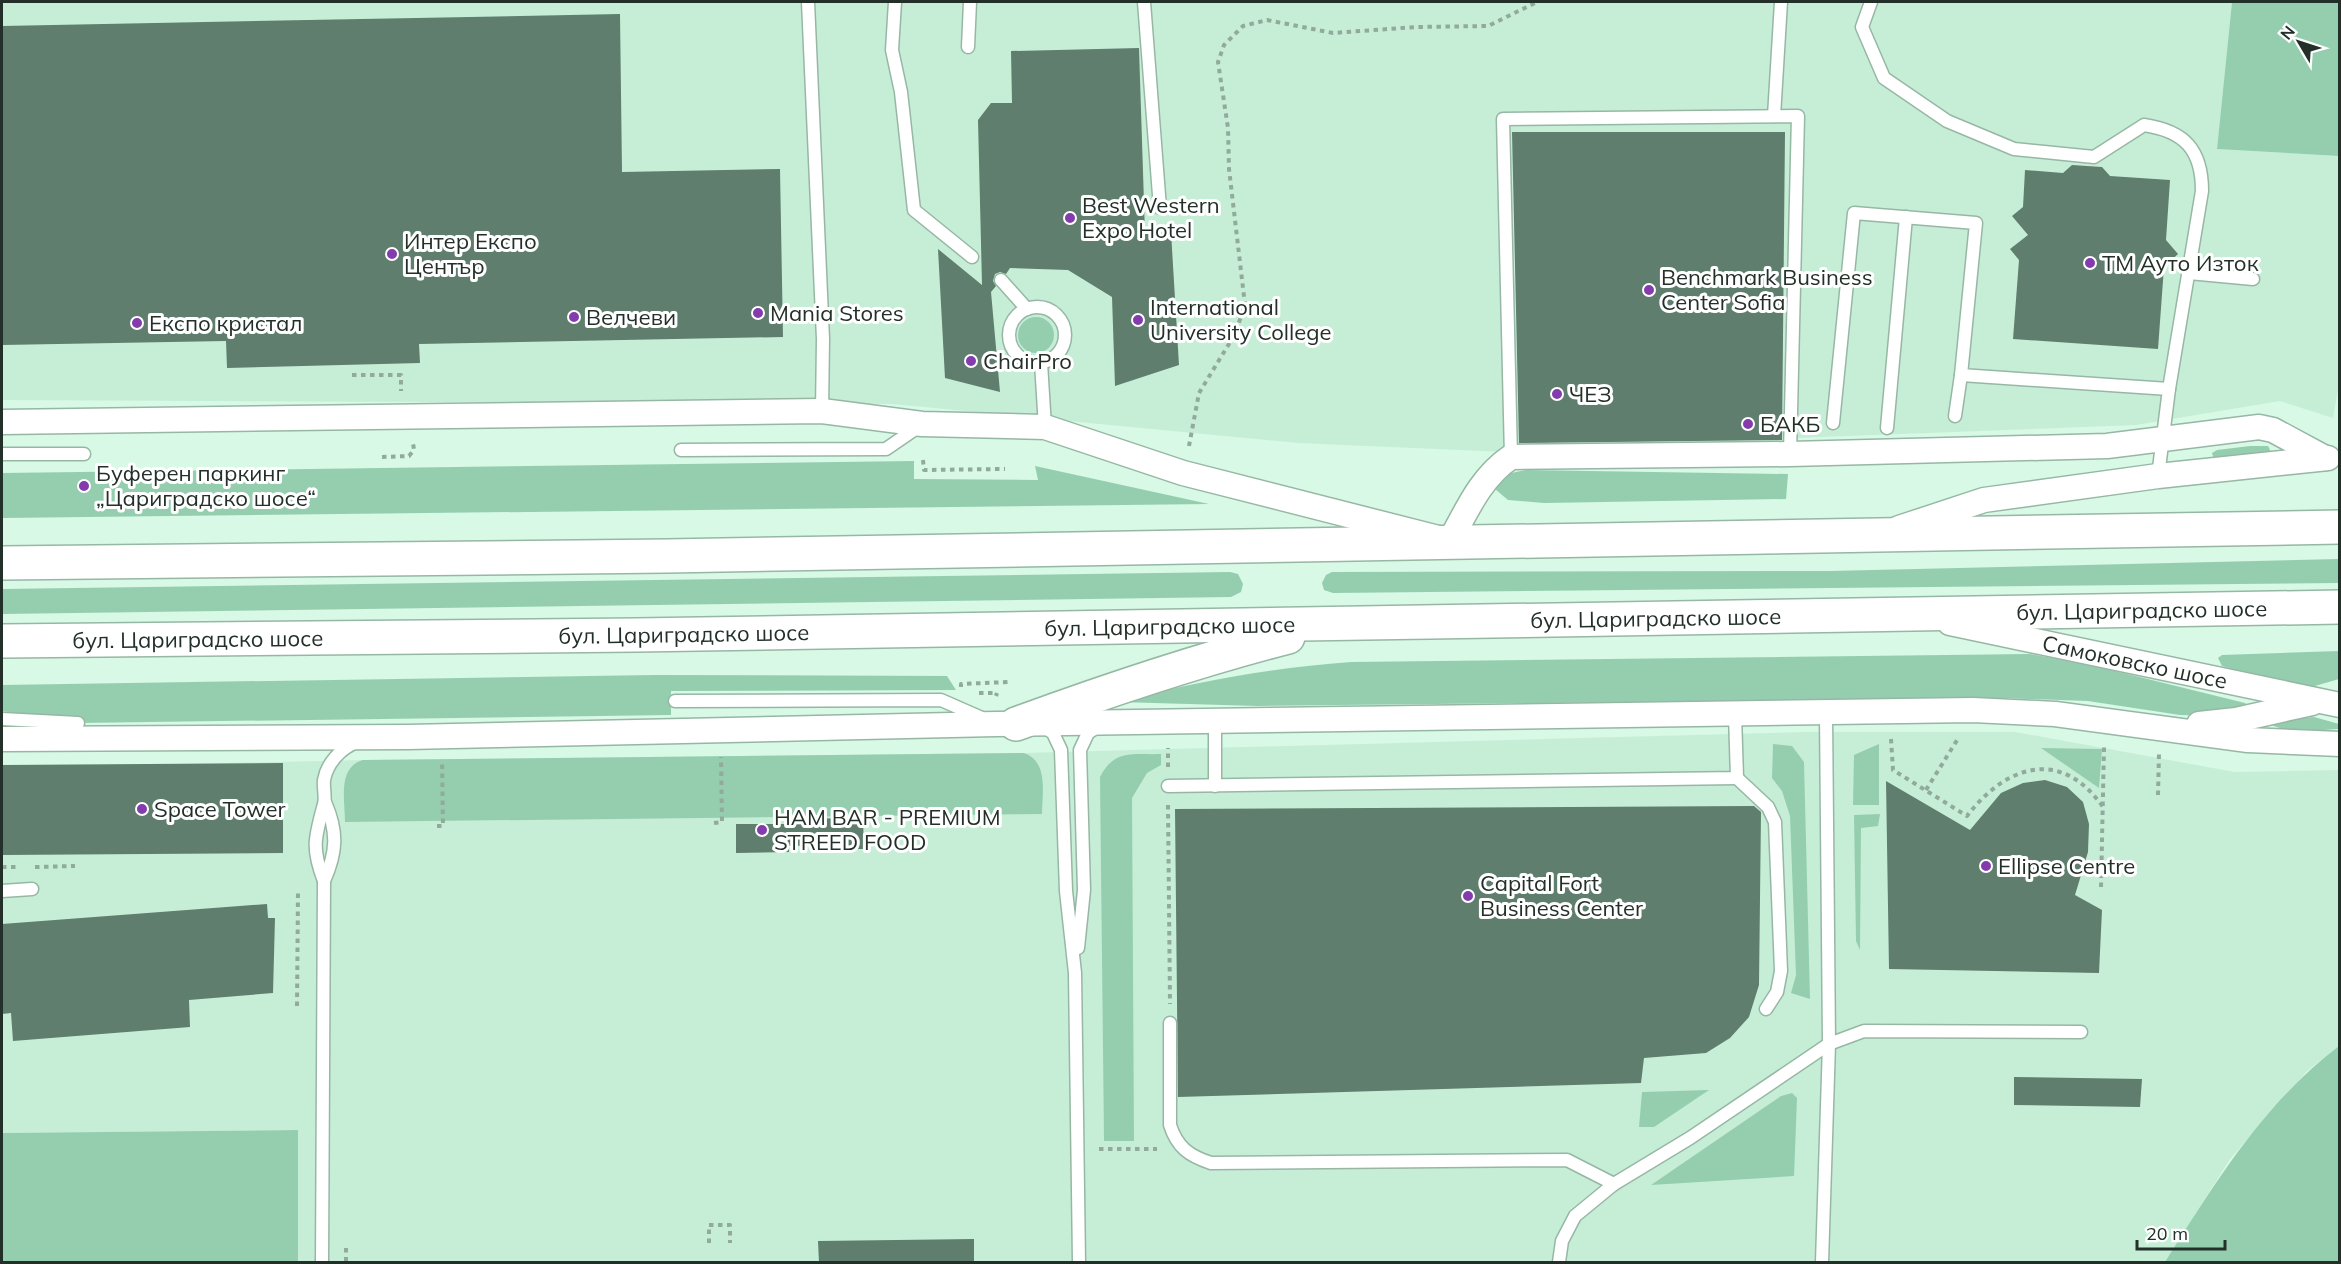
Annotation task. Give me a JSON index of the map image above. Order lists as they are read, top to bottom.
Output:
{
  "streets": {
    "highway": ["бул. Цариградско шосе"],
    "street": ["Самоковско шосе"]
  },
  "crossings": [
    ["бул. Цариградско шосе", "Самоковско шосе"]
  ],
  "places": [
    "Best Western Expo Hotel",
    "Интер Експо Център",
    "ТМ Ауто Изток",
    "Benchmark Business Center Sofia",
    "Mania Stores",
    "Велчеви",
    "International University College",
    "Експо кристал",
    "ChairPro",
    "ЧЕЗ",
    "БАКБ",
    "Буферен паркинг „Цариградско шосе“",
    "Space Tower",
    "HAM BAR - PREMIUM STREED FOOD",
    "Ellipse Centre",
    "Capital Fort Business Center"
  ],
  "scale_bar": "20 m",
  "north": "top left"
}
